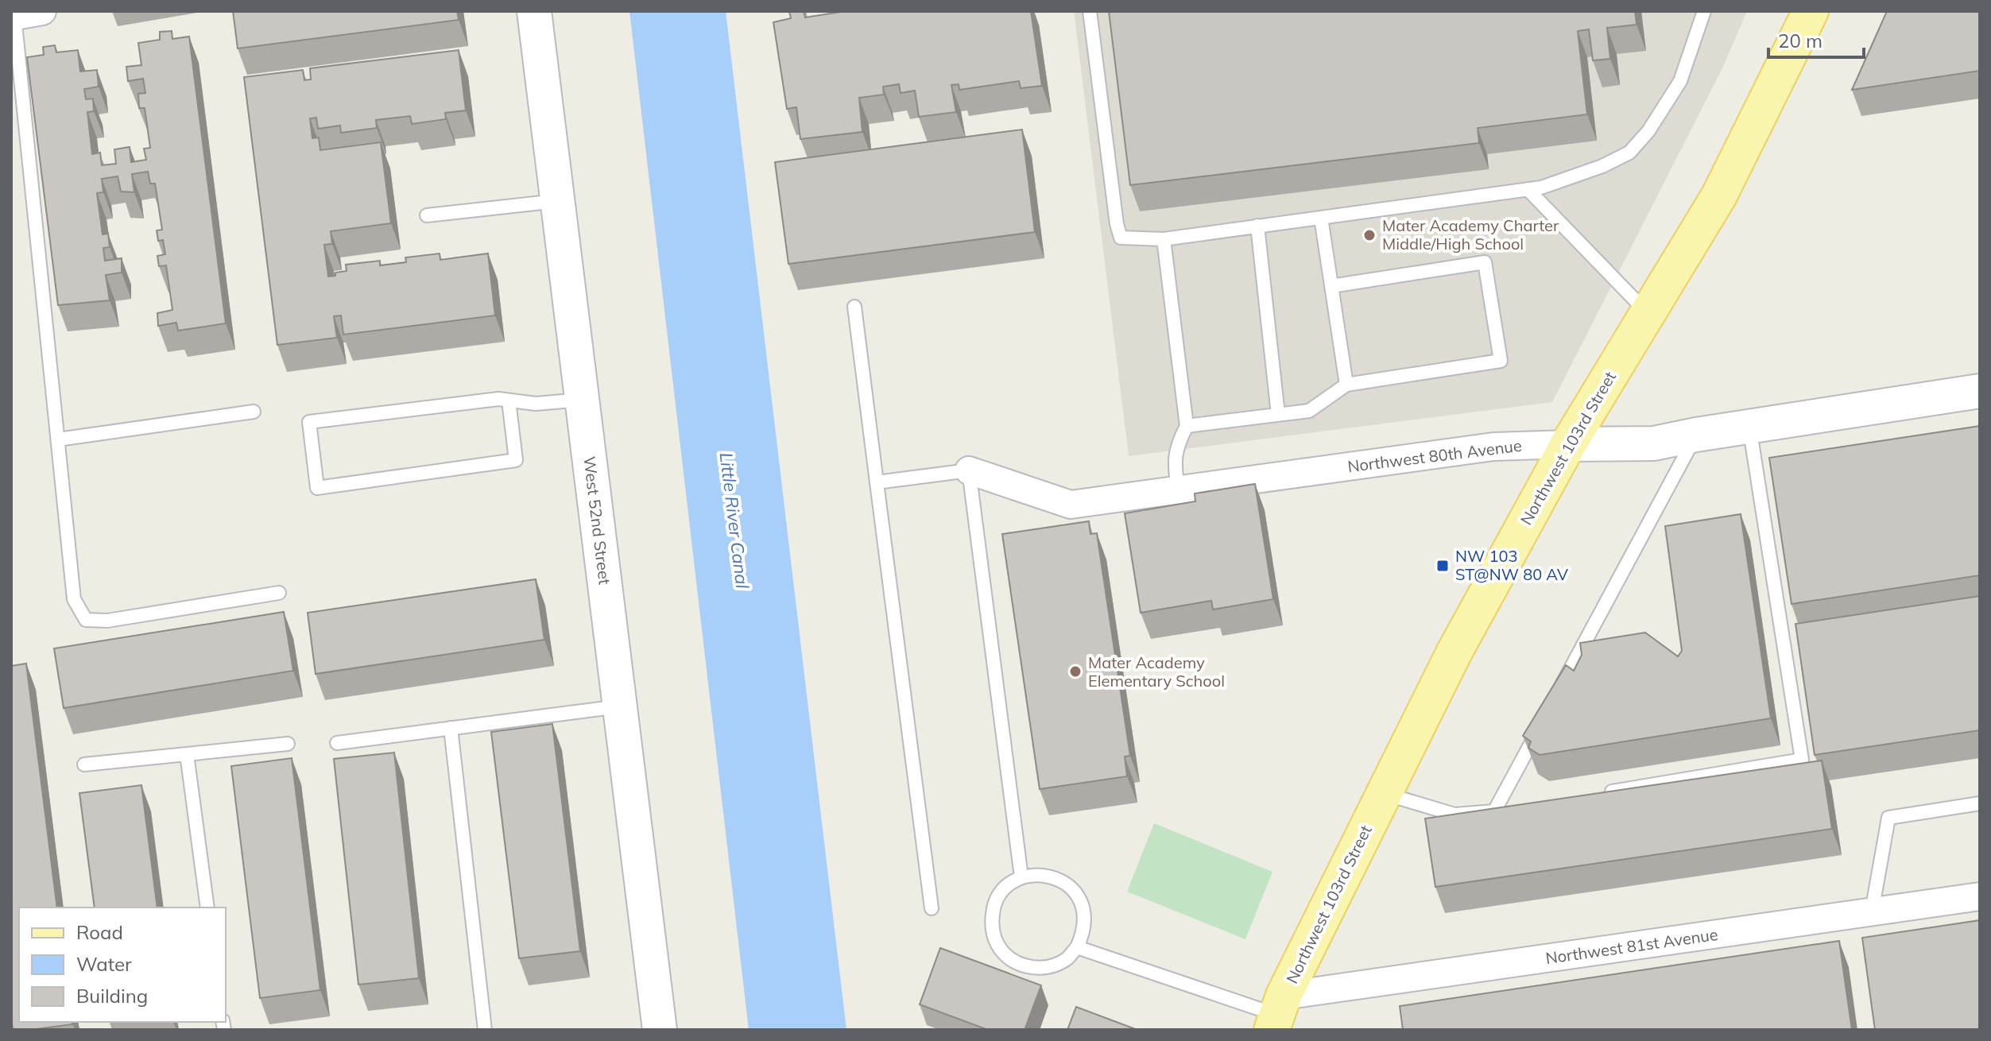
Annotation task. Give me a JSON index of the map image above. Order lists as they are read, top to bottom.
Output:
{
  "streets": {
    "main road": ["Northwest 103rd Street"],
    "street": ["Northwest 80th Avenue", "West 52nd Street", "Northwest 81st Avenue"]
  },
  "crossings": [
    ["Northwest 103rd Street", "Northwest 80th Avenue"],
    ["Northwest 103rd Street", "Northwest 81st Avenue"]
  ],
  "water": ["Little River Canal"],
  "places": {
    "other": ["Mater Academy Charter Middle/High School", "Mater Academy Elementary School"],
    "transit": ["NW 103 ST@NW 80 AV"]
  },
  "legend": ["Road", "Water", "Building"],
  "scale_bar": "20 m"
}
